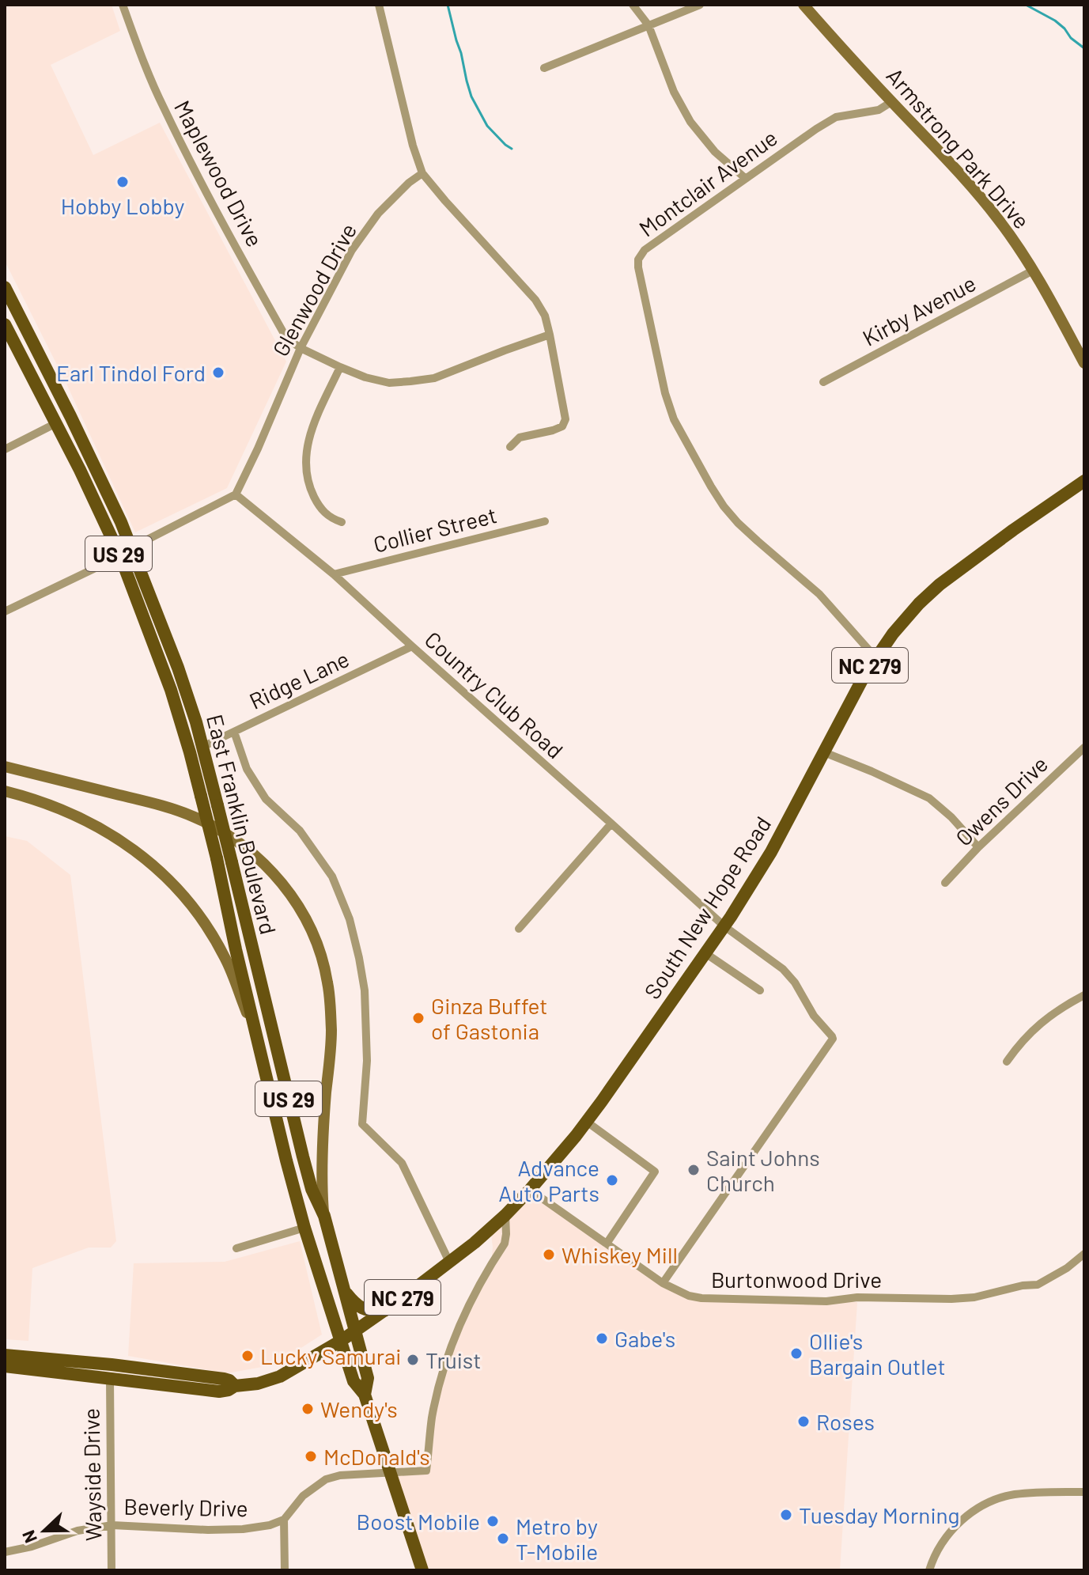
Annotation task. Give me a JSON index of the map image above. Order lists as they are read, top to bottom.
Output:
{
  "streets": {
    "main road": [
      "Armstrong Park Drive",
      "US 29",
      "NC 279",
      "East Franklin Boulevard",
      "South New Hope Road"
    ],
    "street": [
      "Maplewood Drive",
      "Montclair Avenue",
      "Glenwood Drive",
      "Kirby Avenue",
      "Collier Street",
      "Ridge Lane",
      "Country Club Road",
      "Owens Drive",
      "Burtonwood Drive",
      "Wayside Drive",
      "Beverly Drive"
    ]
  },
  "crossings": [
    ["Armstrong Park Drive", "Montclair Avenue"],
    ["Armstrong Park Drive", "Kirby Avenue"],
    ["Maplewood Drive", "Glenwood Drive"],
    ["Montclair Avenue", "South New Hope Road"],
    ["Glenwood Drive", "Country Club Road"],
    ["Collier Street", "Country Club Road"],
    ["NC 279", "East Franklin Boulevard"],
    ["NC 279", "South New Hope Road"],
    ["Ridge Lane", "Country Club Road"],
    ["Ridge Lane", "East Franklin Boulevard"],
    ["Country Club Road", "South New Hope Road"],
    ["Country Club Road", "Burtonwood Drive"],
    ["East Franklin Boulevard", "South New Hope Road"],
    ["South New Hope Road", "Burtonwood Drive"],
    ["Wayside Drive", "Beverly Drive"]
  ],
  "places": [
    "Hobby Lobby",
    "Earl Tindol Ford",
    "Ginza Buffet of Gastonia",
    "Saint Johns Church",
    "Advance Auto Parts",
    "Whiskey Mill",
    "Gabe's",
    "Ollie's Bargain Outlet",
    "Lucky Samurai",
    "Truist",
    "Wendy's",
    "Roses",
    "McDonald's",
    "Tuesday Morning",
    "Boost Mobile",
    "Metro by T-Mobile"
  ],
  "north": "left"
}
